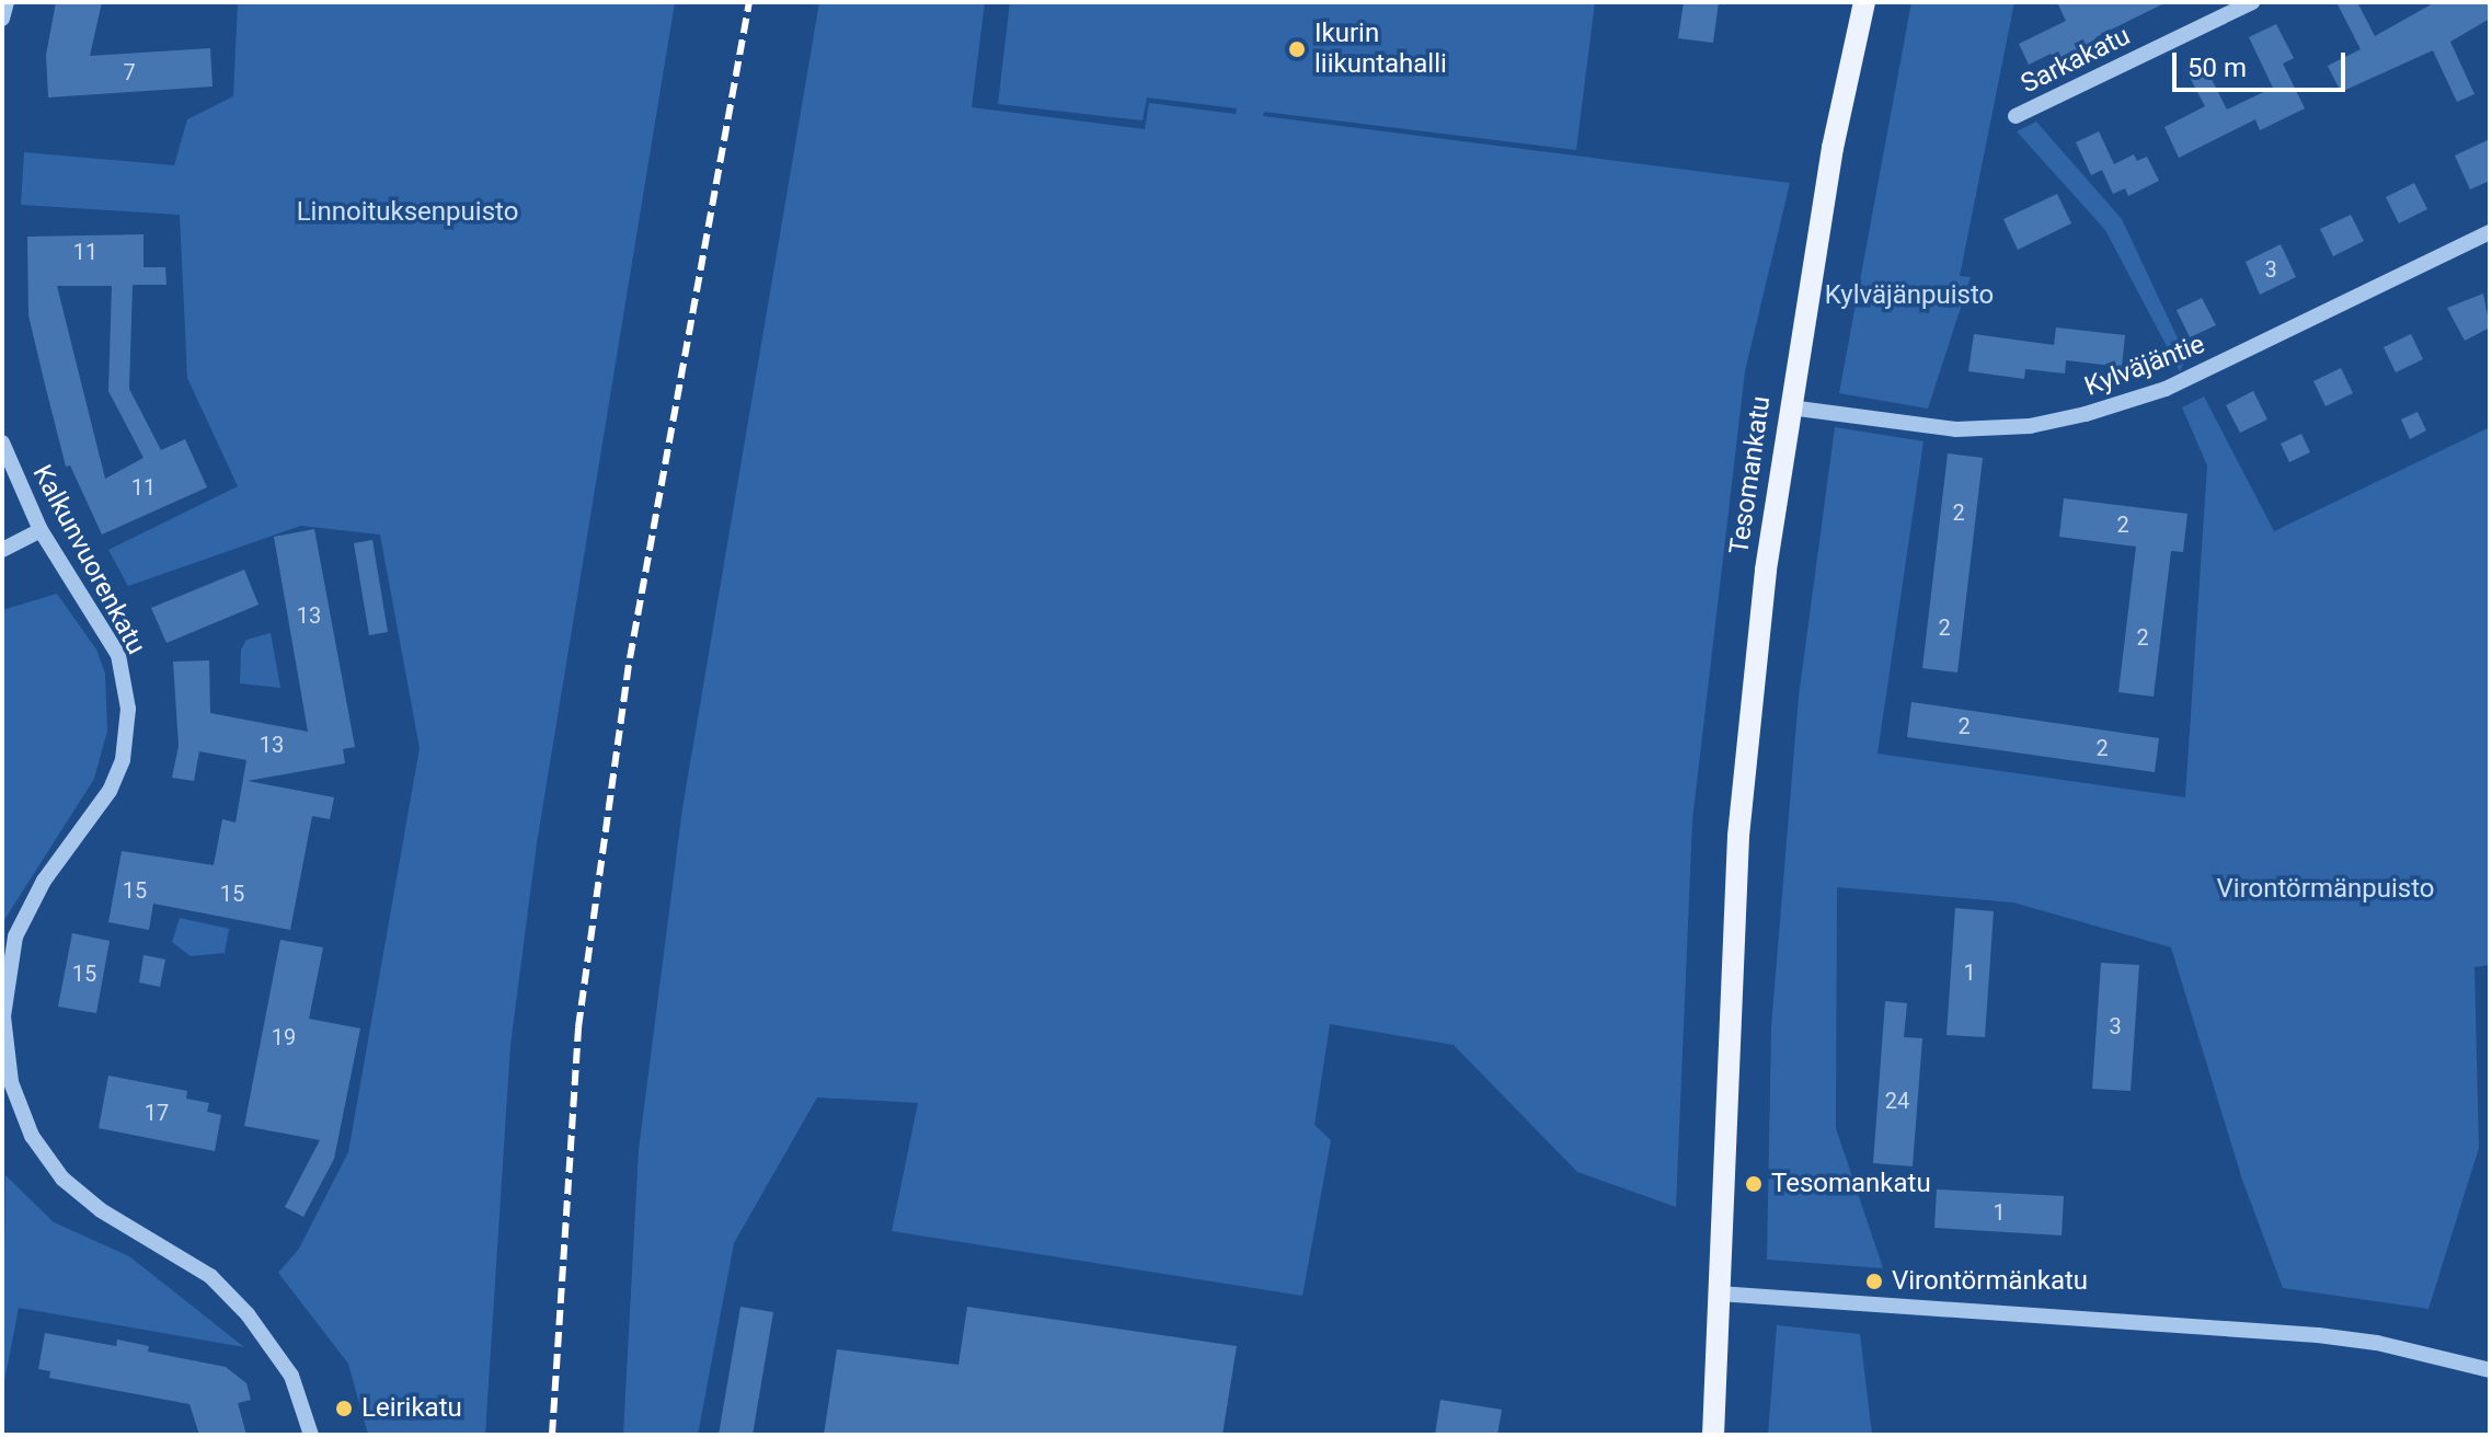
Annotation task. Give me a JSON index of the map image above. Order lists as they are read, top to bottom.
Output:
{
  "streets": {
    "main road": ["Tesomankatu"],
    "street": ["Sarkakatu", "Kylväjäntie", "Kalkunvuorenkatu"]
  },
  "crossings": [
    ["Kylväjäntie", "Tesomankatu"]
  ],
  "parks": ["Linnoituksenpuisto", "Kylväjänpuisto", "Virontörmänpuisto"],
  "places": [
    "Ikurin liikuntahalli",
    "Tesomankatu",
    "Virontörmänkatu",
    "Leirikatu"
  ],
  "house_numbers": [
    "7",
    "11",
    "3",
    "11",
    "2",
    "2",
    "13",
    "2",
    "2",
    "2",
    "13",
    "2",
    "15",
    "15",
    "1",
    "15",
    "3",
    "19",
    "24",
    "17",
    "1"
  ],
  "scale_bar": "50 m"
}
